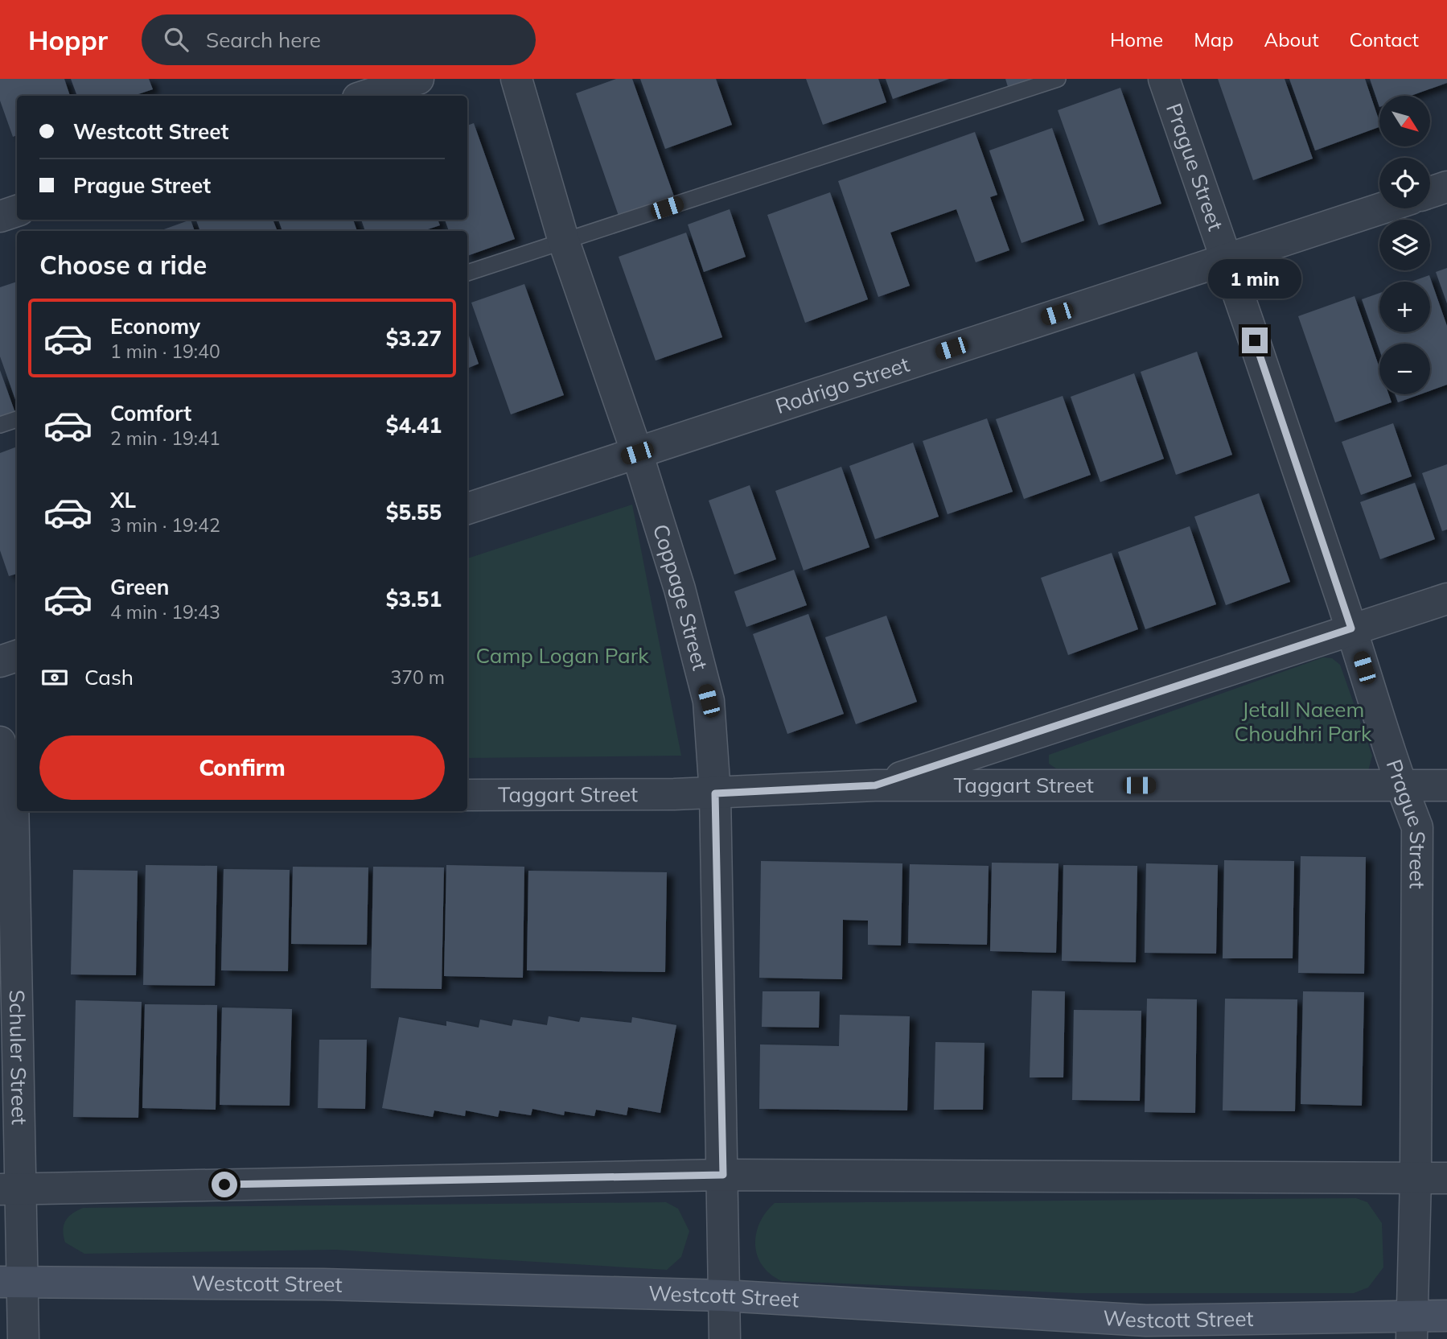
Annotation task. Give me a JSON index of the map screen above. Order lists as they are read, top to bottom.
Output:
{
  "streets": {
    "main road": ["Westcott Street"],
    "street": [
      "Prague Street",
      "Rodrigo Street",
      "Coppage Street",
      "Taggart Street",
      "Schuler Street"
    ]
  },
  "crossings": [
    ["Prague Street", "Rodrigo Street"],
    ["Prague Street", "Taggart Street"],
    ["Prague Street", "Westcott Street"],
    ["Rodrigo Street", "Coppage Street"],
    ["Coppage Street", "Taggart Street"],
    ["Coppage Street", "Westcott Street"],
    ["Schuler Street", "Westcott Street"]
  ],
  "parks": ["Camp Logan Park", "Jetall Naeem Choudhri Park"],
  "north": "bottom right",
  "page": {
    "header": "Hoppr",
    "search": "Search here",
    "nav": [
      "Home",
      "Map",
      "About",
      "Contact"
    ],
    "map_buttons": ["+", "−"],
    "banner": ["Westcott Street", "Prague Street"],
    "heading": "Choose a ride",
    "bubble": "1 min",
    "list": [
      {
        "name": "Economy",
        "note": "1 min · 19:40",
        "value": "$3.27"
      },
      {
        "name": "Comfort",
        "note": "2 min · 19:41",
        "value": "$4.41"
      },
      {
        "name": "XL",
        "note": "3 min · 19:42",
        "value": "$5.55"
      },
      {
        "name": "Green",
        "note": "4 min · 19:43",
        "value": "$3.51"
      }
    ],
    "pay": ["Cash", "370 m"],
    "buttons": "Confirm"
  }
}
